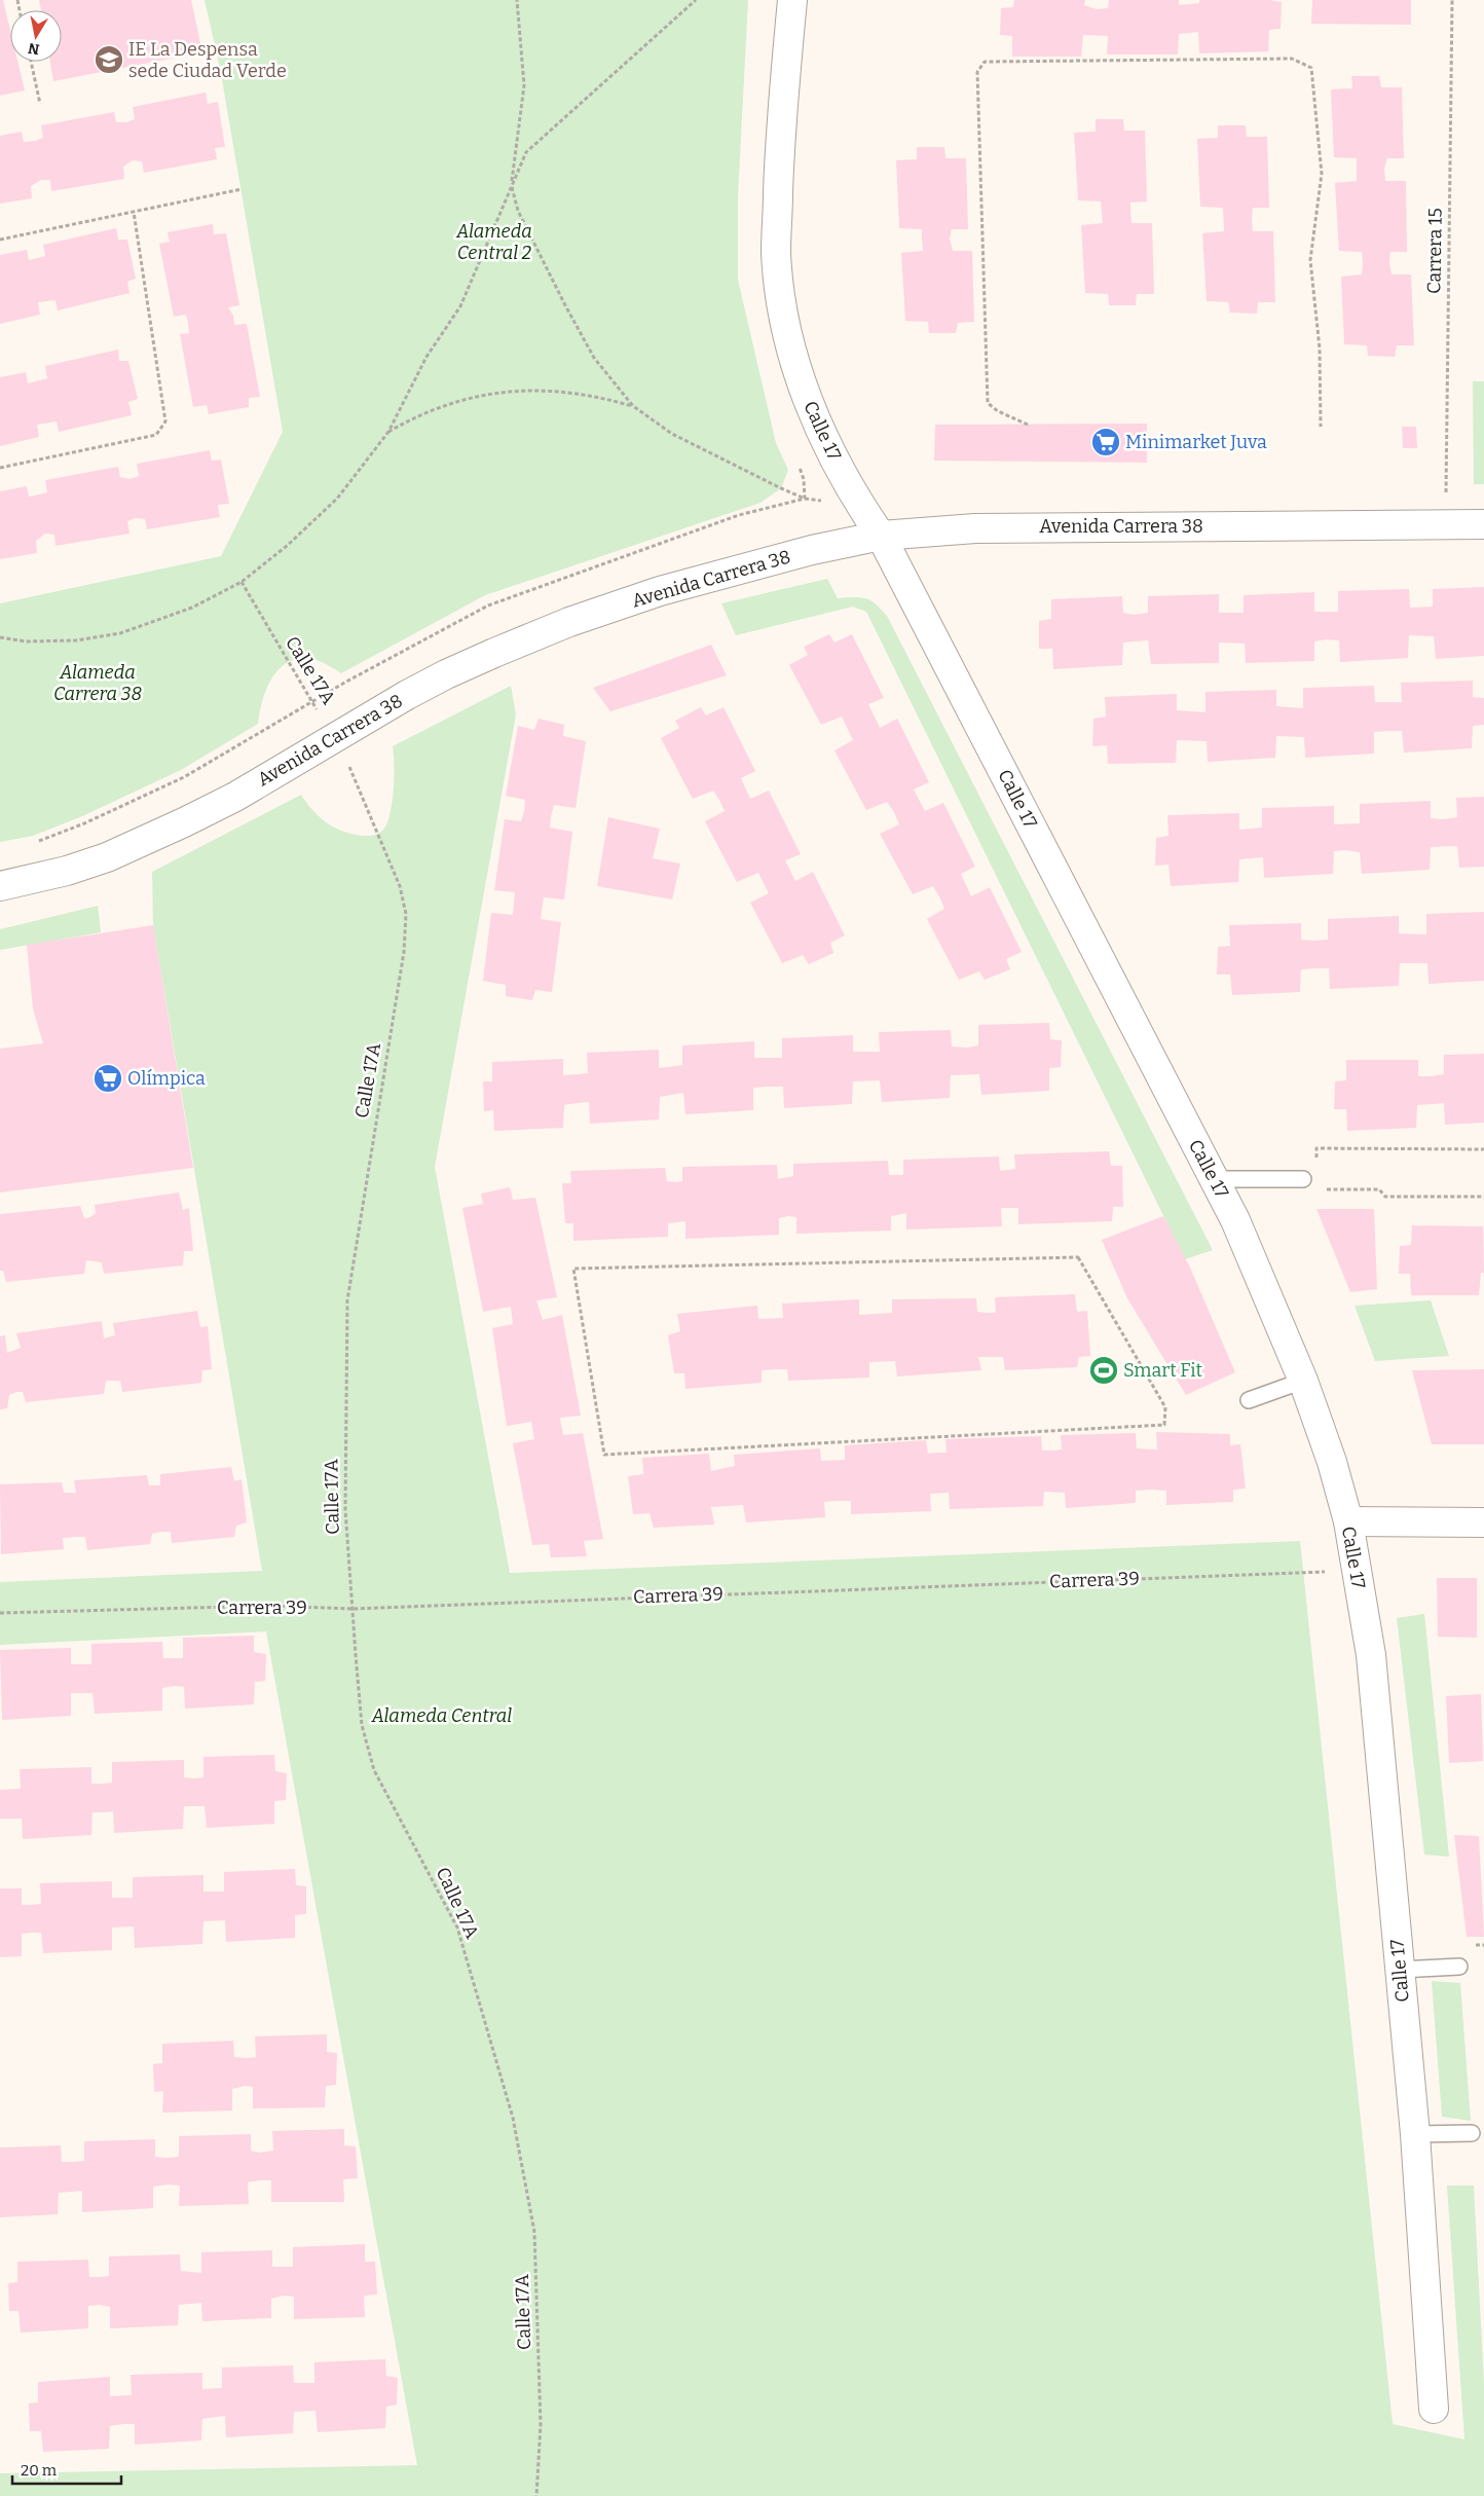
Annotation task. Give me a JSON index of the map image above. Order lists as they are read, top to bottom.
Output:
{
  "streets": {
    "street": ["Calle 17", "Avenida Carrera 38"],
    "path": ["Carrera 15", "Calle 17A", "Carrera 39"]
  },
  "crossings": [
    ["Calle 17", "Avenida Carrera 38"],
    ["Calle 17", "Carrera 39"],
    ["Avenida Carrera 38", "Calle 17A"],
    ["Calle 17A", "Carrera 39"]
  ],
  "parks": ["Alameda Central 2", "Alameda Carrera 38", "Alameda Central"],
  "places": {
    "school or university": ["IE La Despensa sede Ciudad Verde"],
    "supermarket": ["Minimarket Juva", "Olímpica"],
    "sports": ["Smart Fit"]
  },
  "scale_bar": "20 m",
  "north": "bottom"
}
